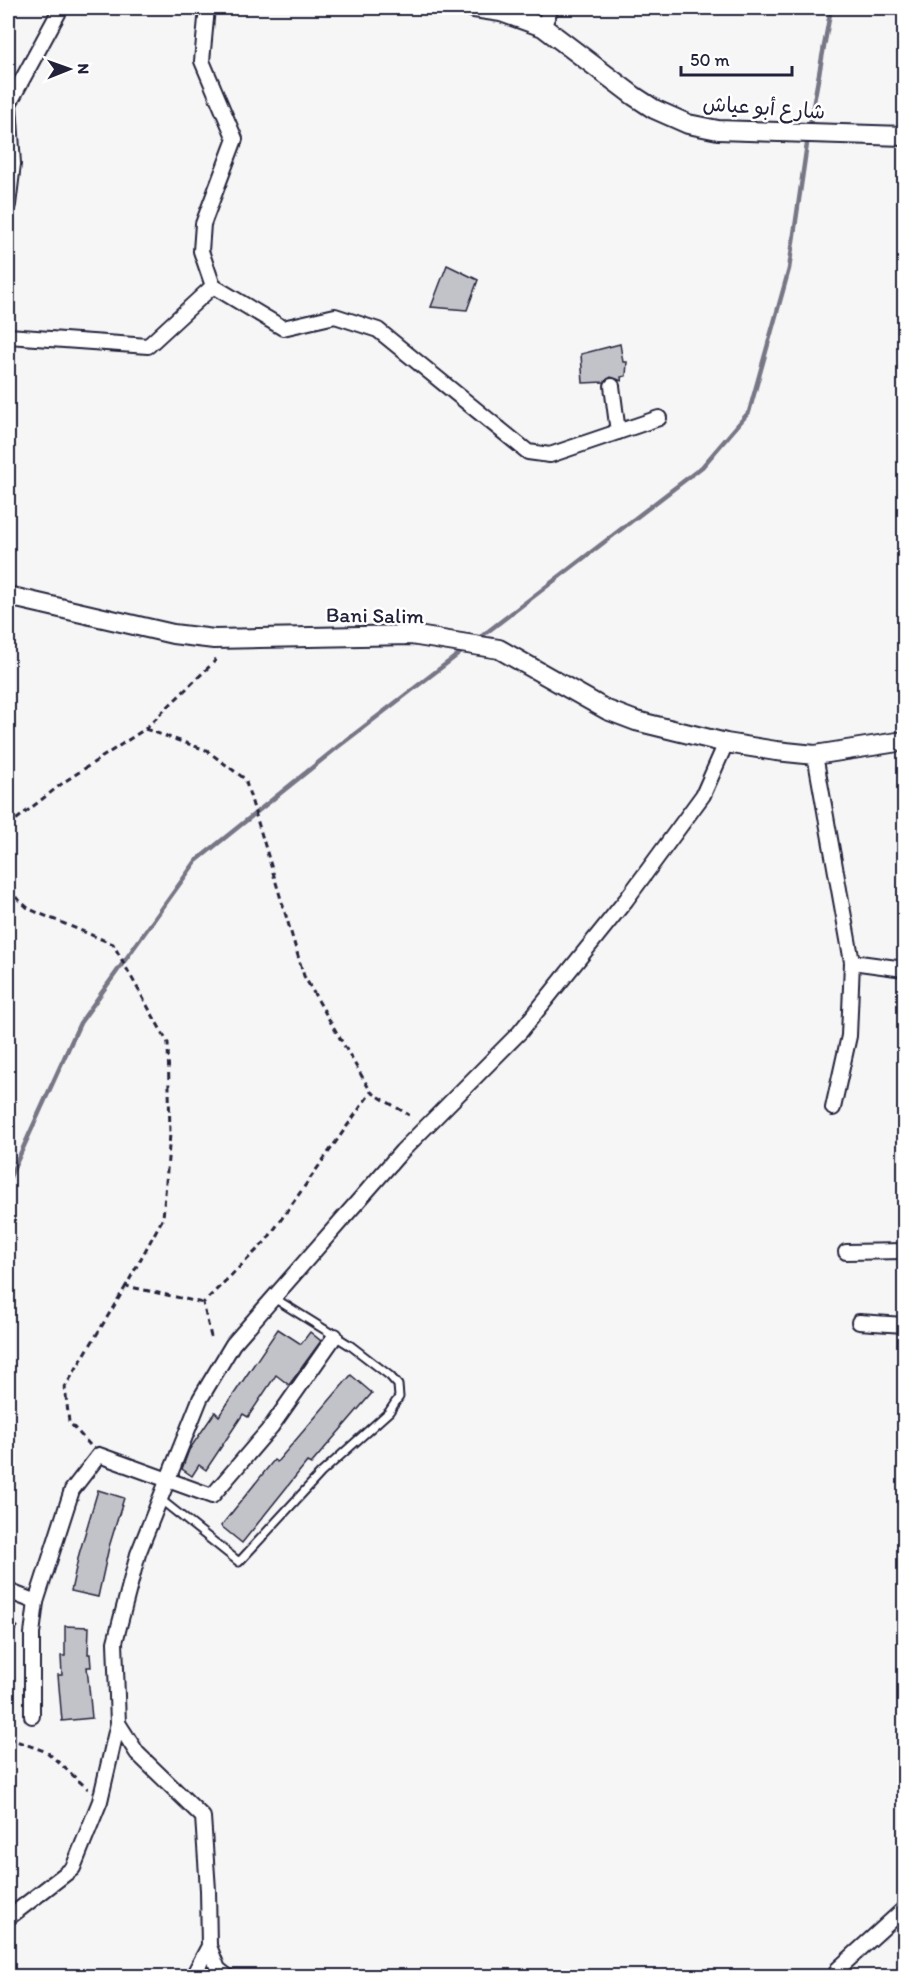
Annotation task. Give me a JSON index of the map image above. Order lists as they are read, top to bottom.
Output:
{
  "streets": {
    "street": ["شارع أبو عياش", "Bani Salim"]
  },
  "scale_bar": "50 m",
  "north": "right"
}
